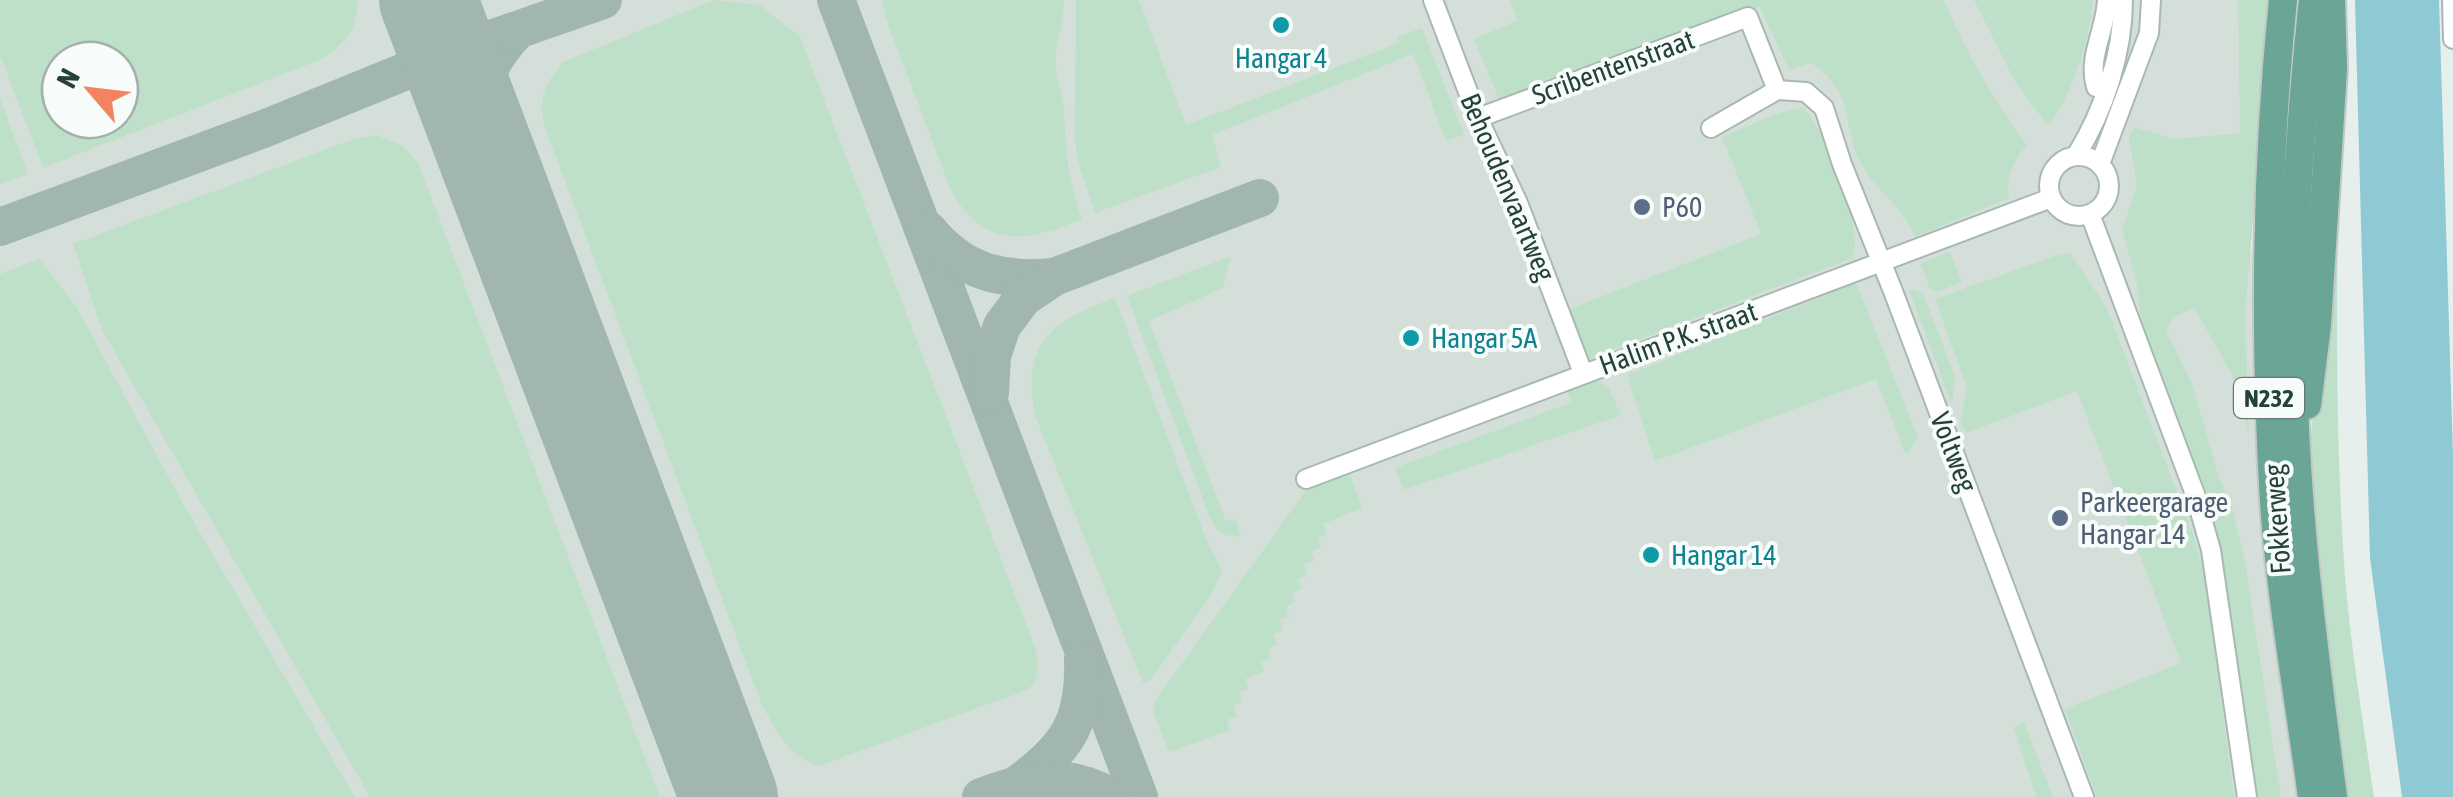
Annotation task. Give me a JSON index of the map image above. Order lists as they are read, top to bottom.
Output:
{
  "streets": {
    "main road": ["N232", "Fokkerweg"],
    "street": [
      "Scribentenstraat",
      "Behoudenvaartweg",
      "Halim P.K. straat",
      "Voltweg"
    ]
  },
  "crossings": [
    ["Scribentenstraat", "Behoudenvaartweg"],
    ["Scribentenstraat", "Voltweg"],
    ["Behoudenvaartweg", "Halim P.K. straat"],
    ["Halim P.K. straat", "Voltweg"],
    ["N232", "Fokkerweg"]
  ],
  "places": [
    "Hangar 4",
    "P60",
    "Hangar 5A",
    "Parkeergarage Hangar 14",
    "Hangar 14"
  ],
  "north": "top left"
}
